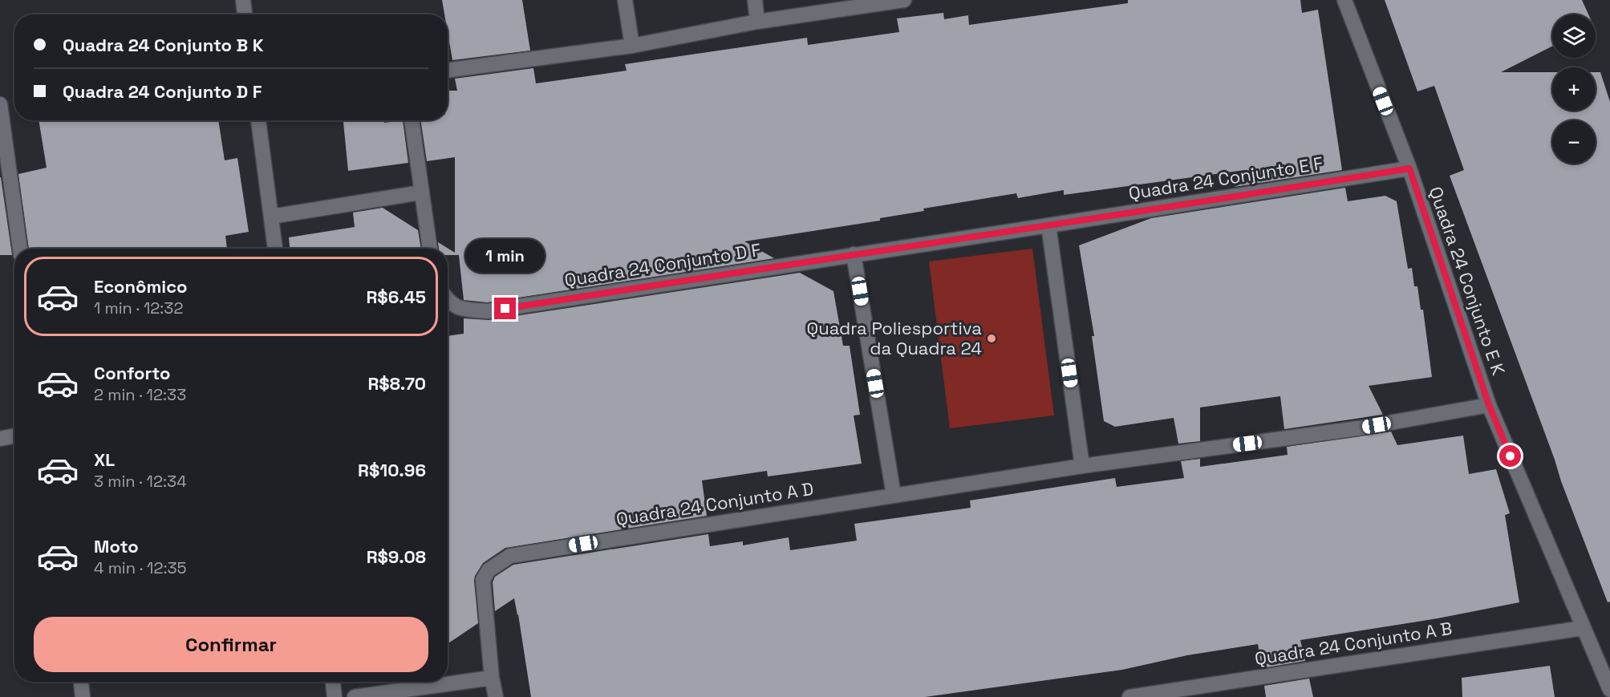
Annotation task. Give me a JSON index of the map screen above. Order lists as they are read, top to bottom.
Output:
{
  "streets": {
    "street": [
      "Quadra 24 Conjunto E F",
      "Quadra 24 Conjunto D F",
      "Quadra 24 Conjunto E K",
      "Quadra 24 Conjunto A D",
      "Quadra 24 Conjunto A B"
    ]
  },
  "crossings": [
    ["Quadra 24 Conjunto E F", "Quadra 24 Conjunto D F"],
    ["Quadra 24 Conjunto E F", "Quadra 24 Conjunto E K"],
    ["Quadra 24 Conjunto E K", "Quadra 24 Conjunto A D"],
    ["Quadra 24 Conjunto E K", "Quadra 24 Conjunto A B"]
  ],
  "places": ["Quadra Poliesportiva da Quadra 24"],
  "page": {
    "map_buttons": ["+", "−"],
    "banner": ["Quadra 24 Conjunto B K", "Quadra 24 Conjunto D F"],
    "bubble": "1 min",
    "list": [
      {
        "name": "Econômico",
        "note": "1 min · 12:32",
        "value": "R$6.45"
      },
      {
        "name": "Conforto",
        "note": "2 min · 12:33",
        "value": "R$8.70"
      },
      {
        "name": "XL",
        "note": "3 min · 12:34",
        "value": "R$10.96"
      },
      {
        "name": "Moto",
        "note": "4 min · 12:35",
        "value": "R$9.08"
      }
    ],
    "buttons": "Confirmar"
  }
}
